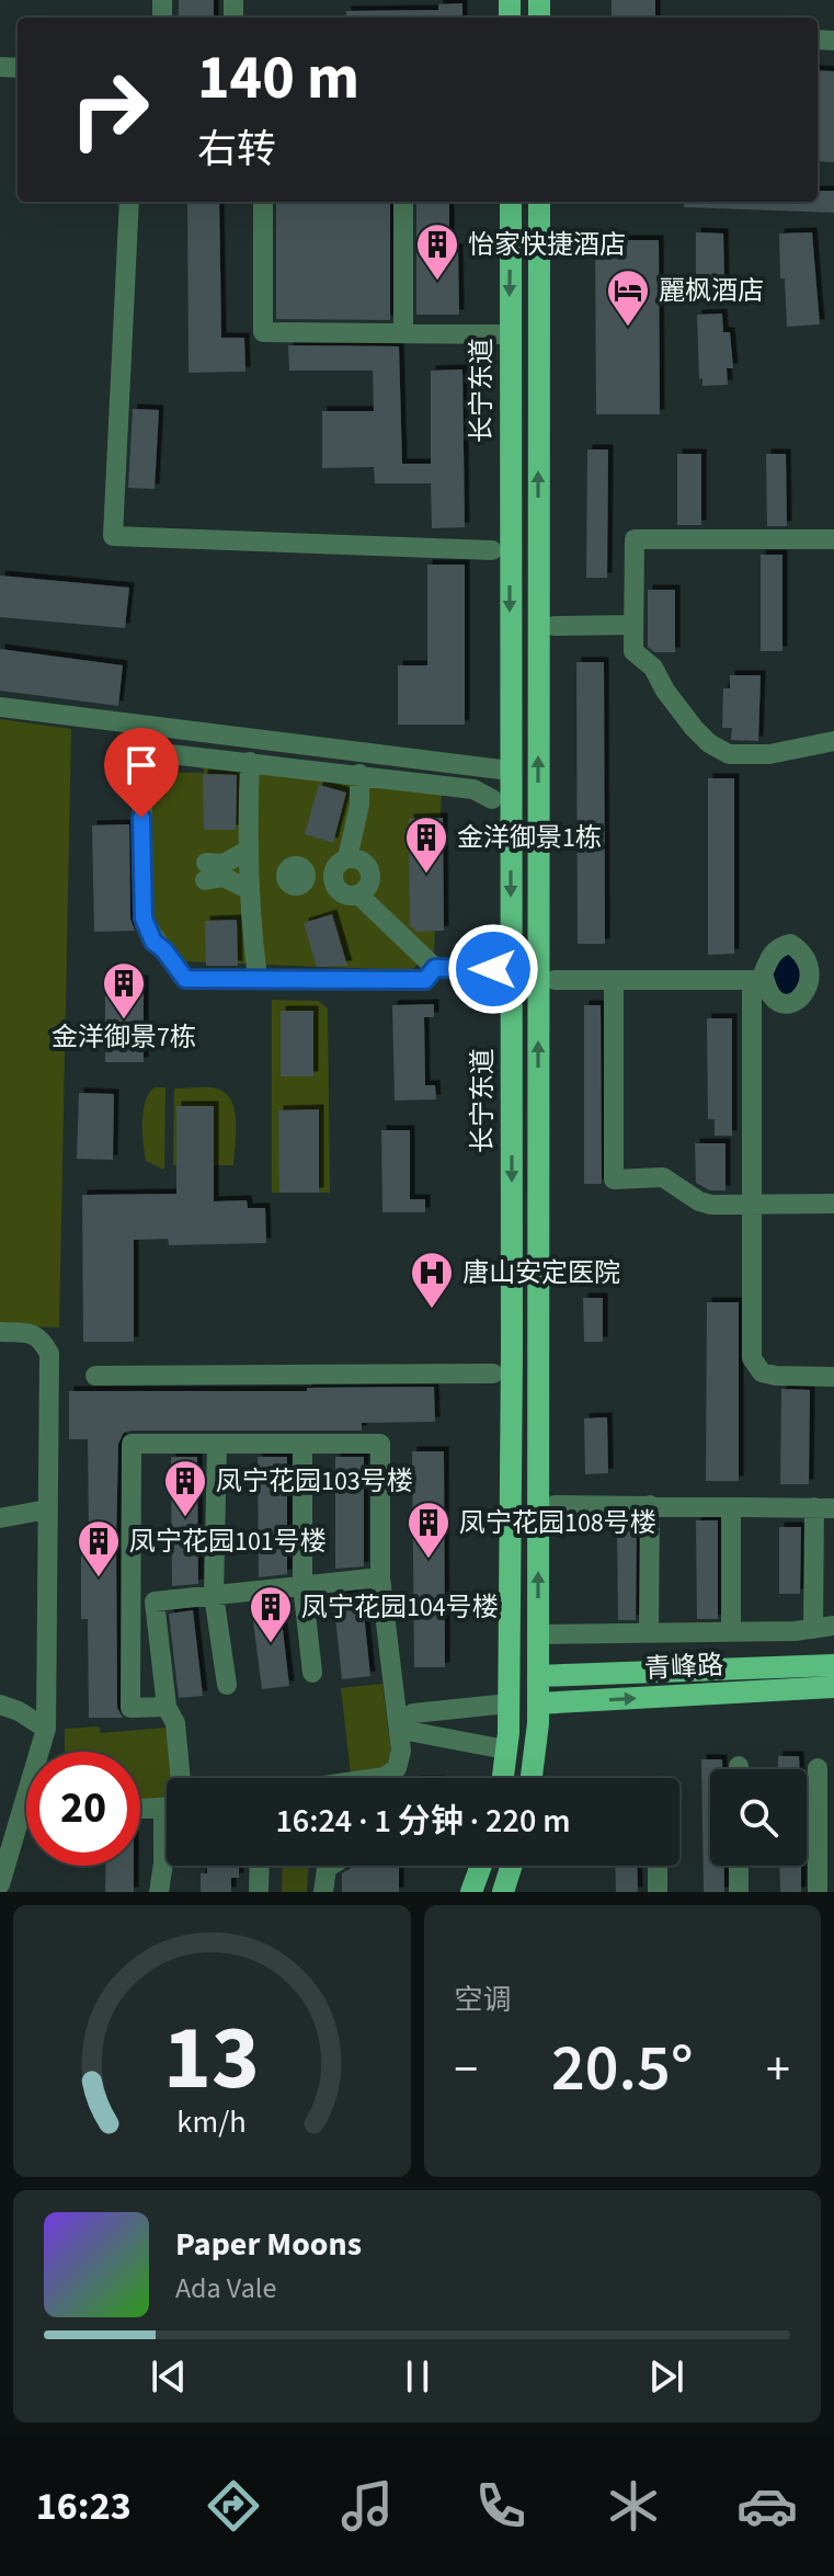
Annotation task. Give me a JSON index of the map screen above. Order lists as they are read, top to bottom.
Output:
{
  "streets": {
    "main road": ["长宁东道", "青峰路"]
  },
  "places": {
    "building": [
      "怡家快捷酒店",
      "金洋御景1栋",
      "金洋御景7栋",
      "凤宁花园103号楼",
      "凤宁花园108号楼",
      "凤宁花园101号楼",
      "凤宁花园104号楼"
    ],
    "hotel": ["麗枫酒店"],
    "hospital": ["唐山安定医院"]
  },
  "page": {
    "turn": ["140 m", "右转"],
    "limit": "20",
    "trip": "16:24 · 1 分钟 · 220 m",
    "tile": "空调",
    "heat": ["−", "20.5°", "+"],
    "song": ["Paper Moons", "Ada Vale"],
    "tabs": "16:23",
    "gauge": ["13", "km/h"]
  }
}
